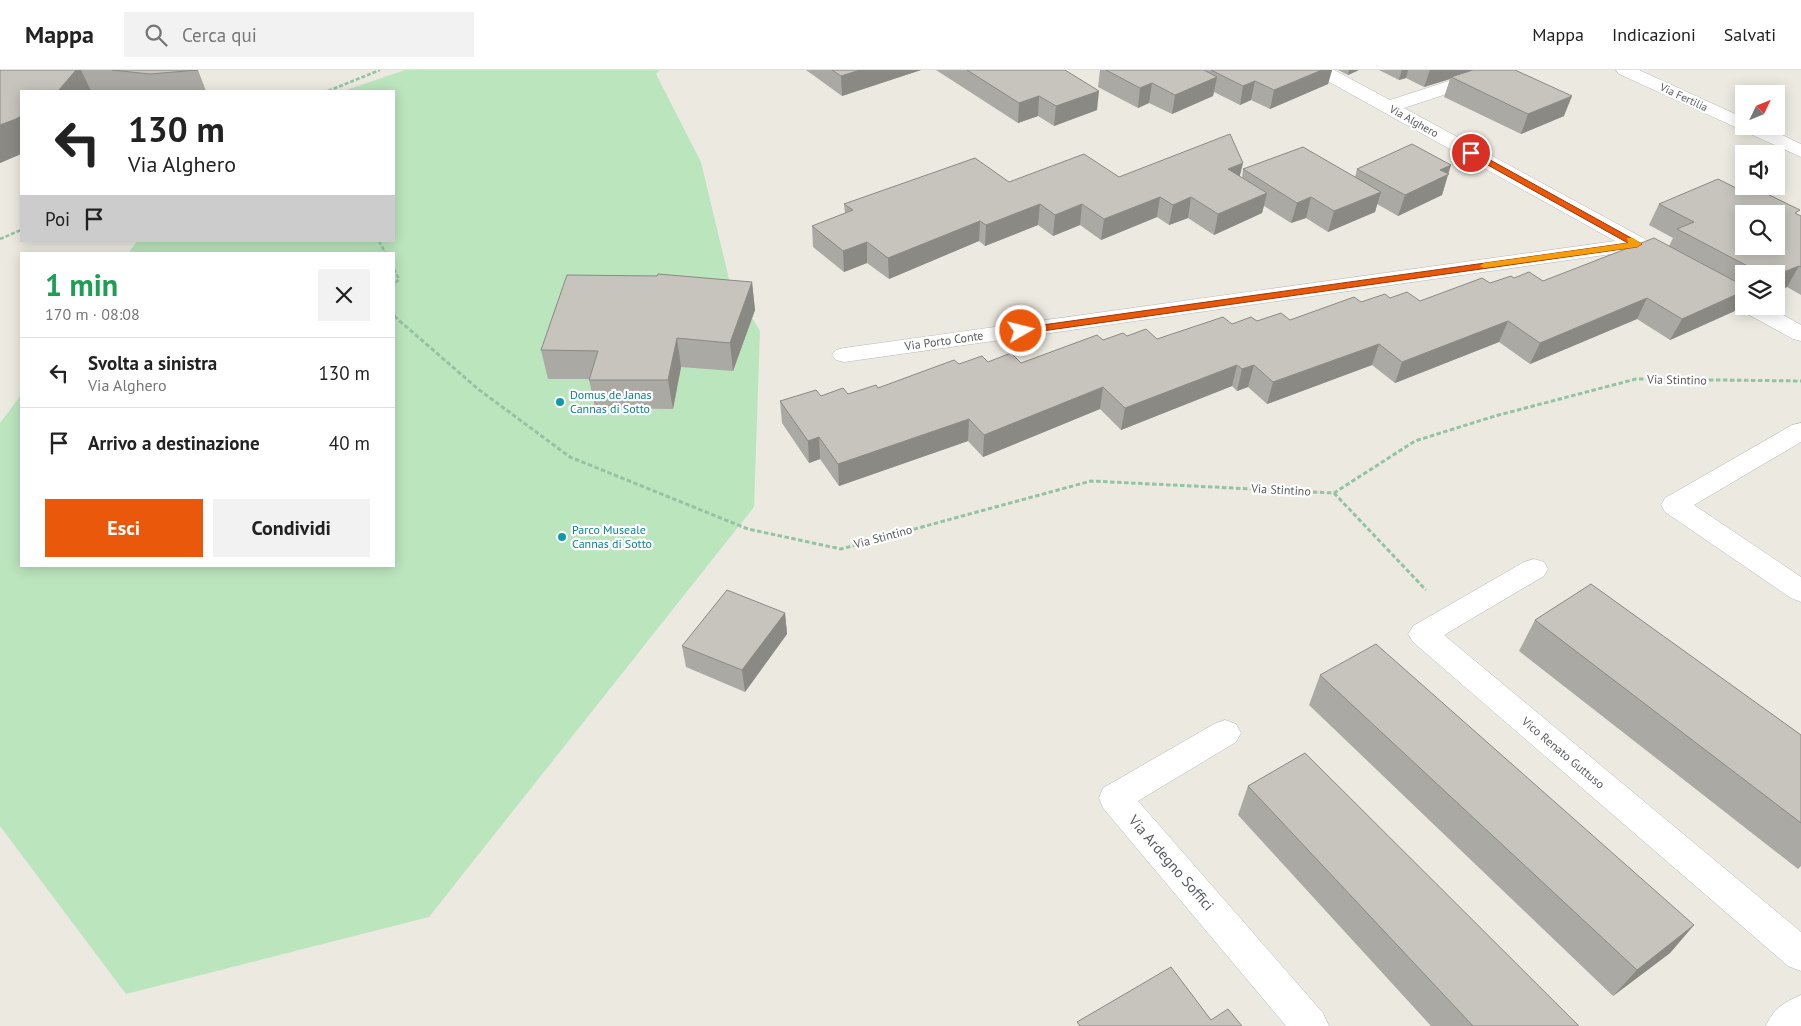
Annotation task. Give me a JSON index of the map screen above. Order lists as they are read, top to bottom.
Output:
{
  "streets": {
    "street": [
      "Via Fertilia",
      "Via Alghero",
      "Via Porto Conte",
      "Vico Renato Guttuso",
      "Via Ardegno Soffici"
    ],
    "path": ["Via Stintino"]
  },
  "crossings": [
    ["Via Alghero", "Via Porto Conte"]
  ],
  "places": ["Domus de Janas Cannas di Sotto", "Parco Museale Cannas di Sotto"],
  "north": "top right",
  "page": {
    "header": "Mappa",
    "search": "Cerca qui",
    "nav": ["Mappa", "Indicazioni", "Salvati"],
    "turn": ["130 m", "Via Alghero"],
    "then": "Poi",
    "heading": ["1 min", "170 m · 08:08"],
    "list": [
      {
        "name": "Svolta a sinistra",
        "note": "Via Alghero",
        "value": "130 m"
      },
      {
        "name": "Arrivo a destinazione",
        "value": "40 m"
      }
    ],
    "buttons": ["Esci", "Condividi"]
  }
}
